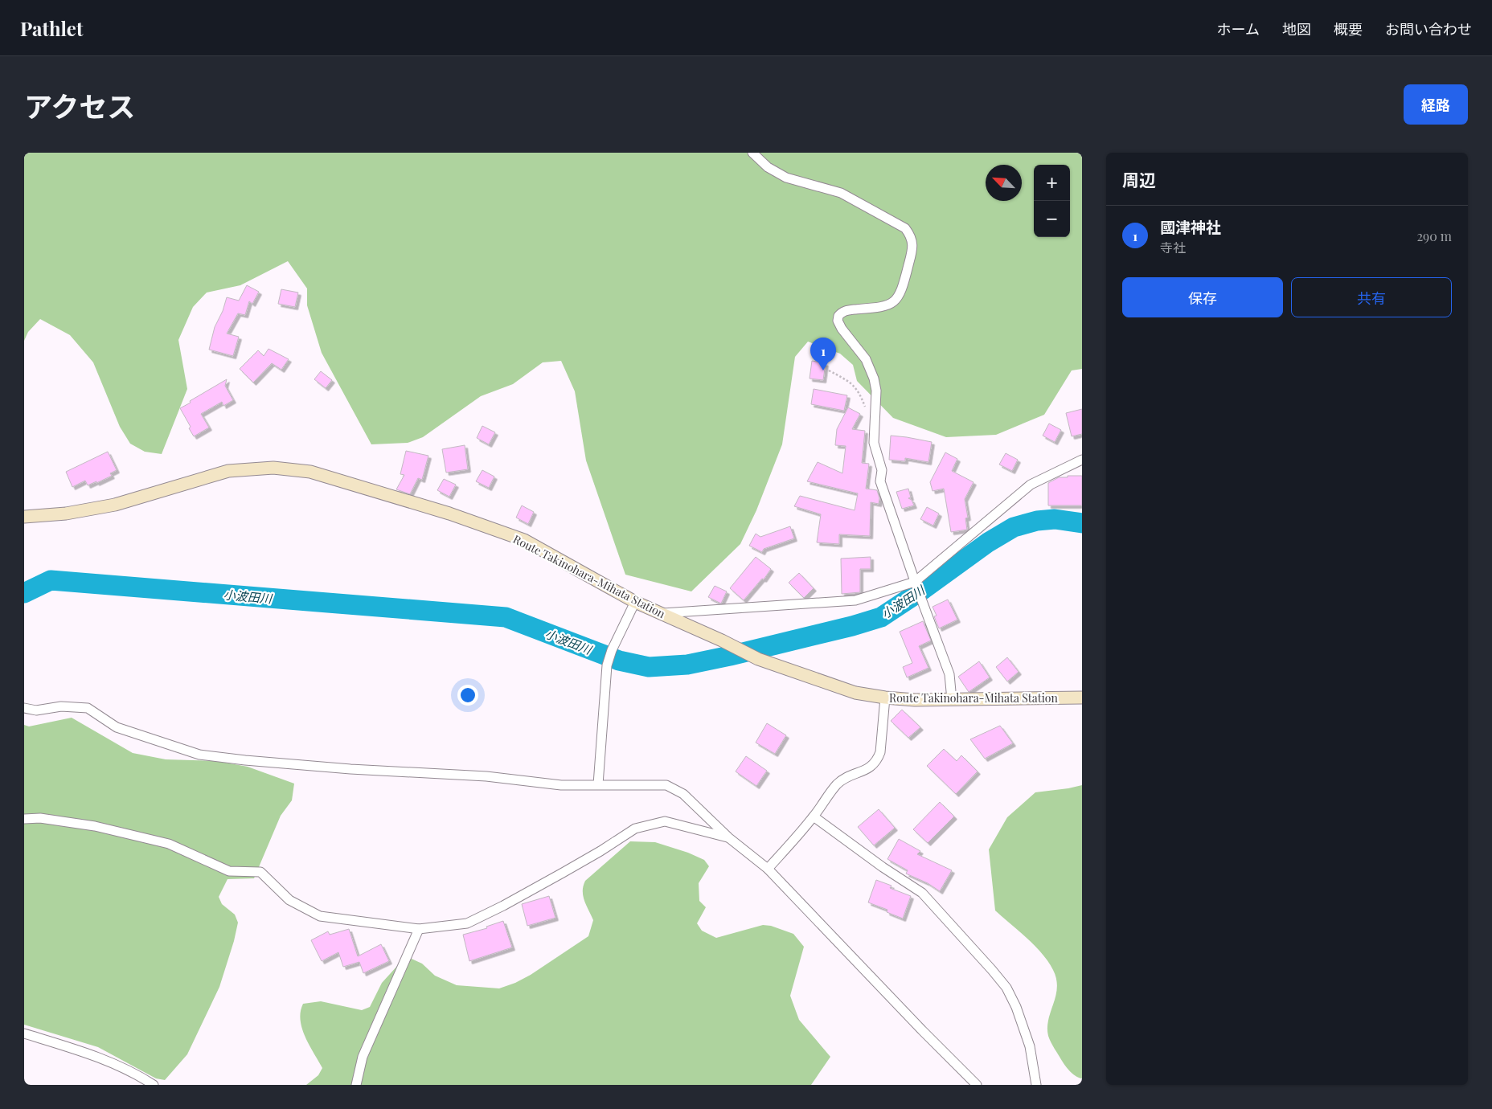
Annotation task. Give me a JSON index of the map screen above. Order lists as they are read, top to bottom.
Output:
{
  "streets": {
    "main road": ["Route Takinohara-Mihata Station"]
  },
  "water": ["小波田川"],
  "north": "top left",
  "page": {
    "header": "Pathlet",
    "nav": [
      "ホーム",
      "地図",
      "概要",
      "お問い合わせ"
    ],
    "title": "アクセス",
    "buttons": [
      "経路",
      ["保存", "共有"]
    ],
    "heading": "周辺",
    "map_buttons": ["+", "−"],
    "list": [
      {
        "mark": "1",
        "name": "國津神社",
        "note": "寺社",
        "value": "290 m"
      }
    ],
    "pins": "1"
  }
}
